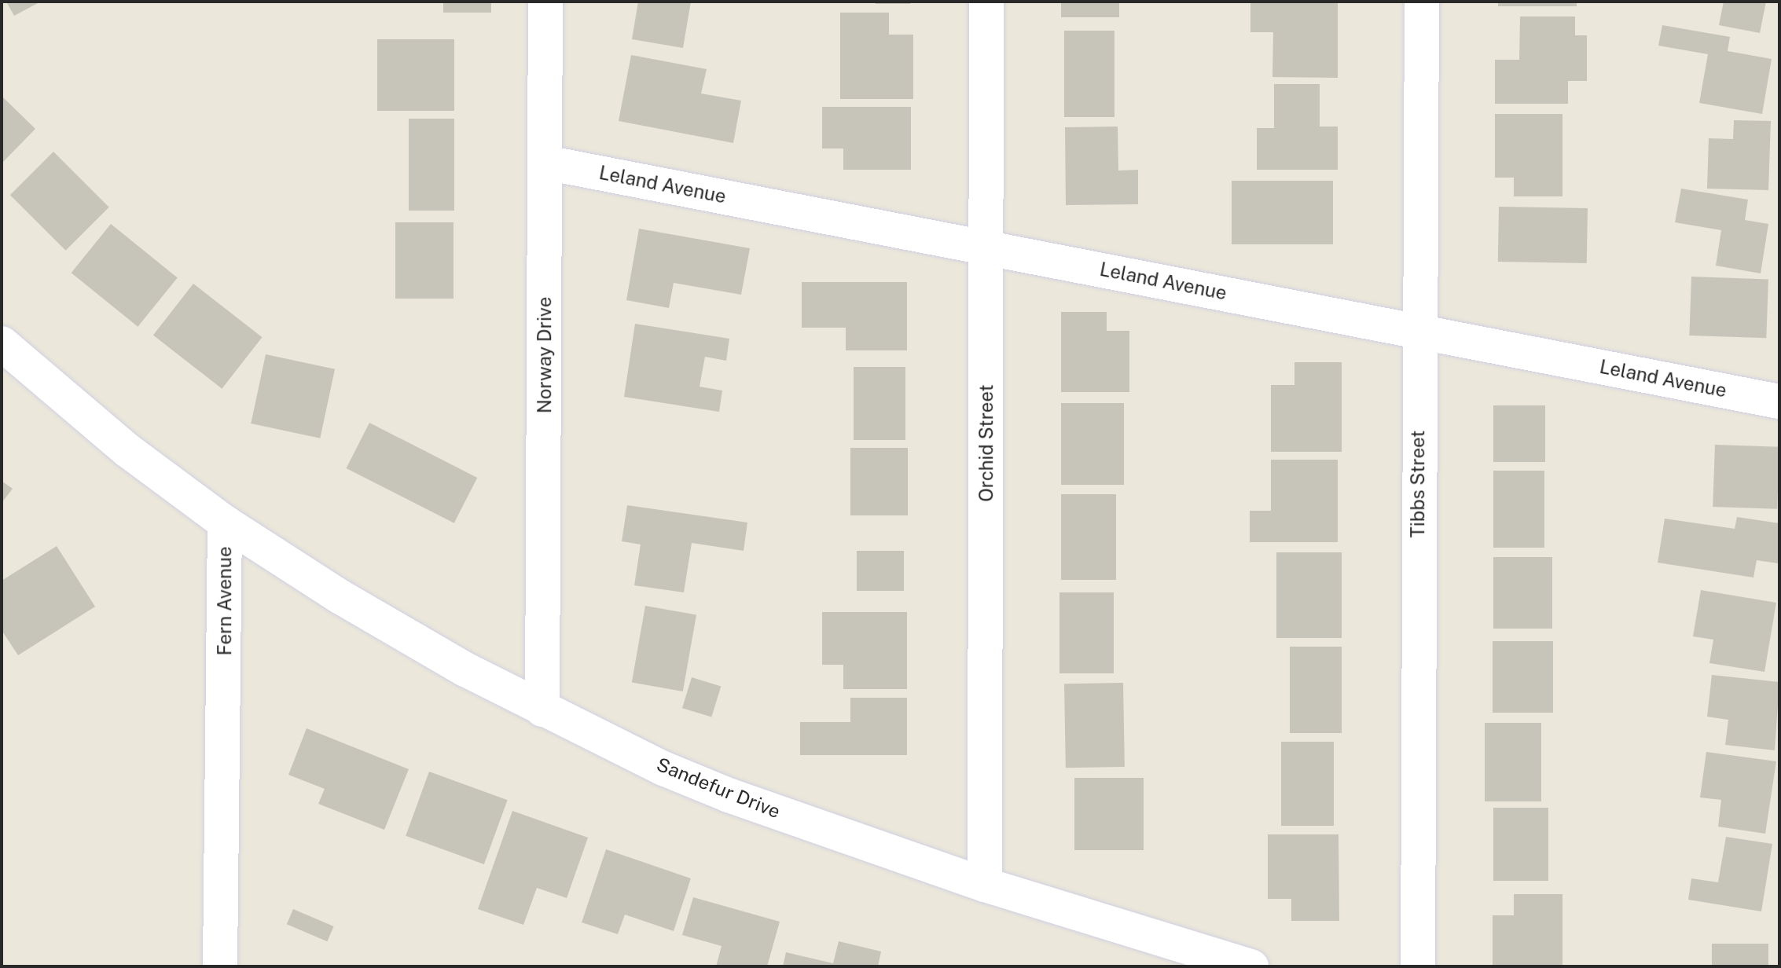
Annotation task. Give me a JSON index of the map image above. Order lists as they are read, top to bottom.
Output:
{
  "streets": {
    "street": [
      "Leland Avenue",
      "Norway Drive",
      "Orchid Street",
      "Tibbs Street",
      "Fern Avenue",
      "Sandefur Drive"
    ]
  },
  "crossings": [
    ["Leland Avenue", "Norway Drive"],
    ["Leland Avenue", "Orchid Street"],
    ["Leland Avenue", "Tibbs Street"],
    ["Norway Drive", "Sandefur Drive"],
    ["Orchid Street", "Sandefur Drive"],
    ["Fern Avenue", "Sandefur Drive"]
  ]
}
